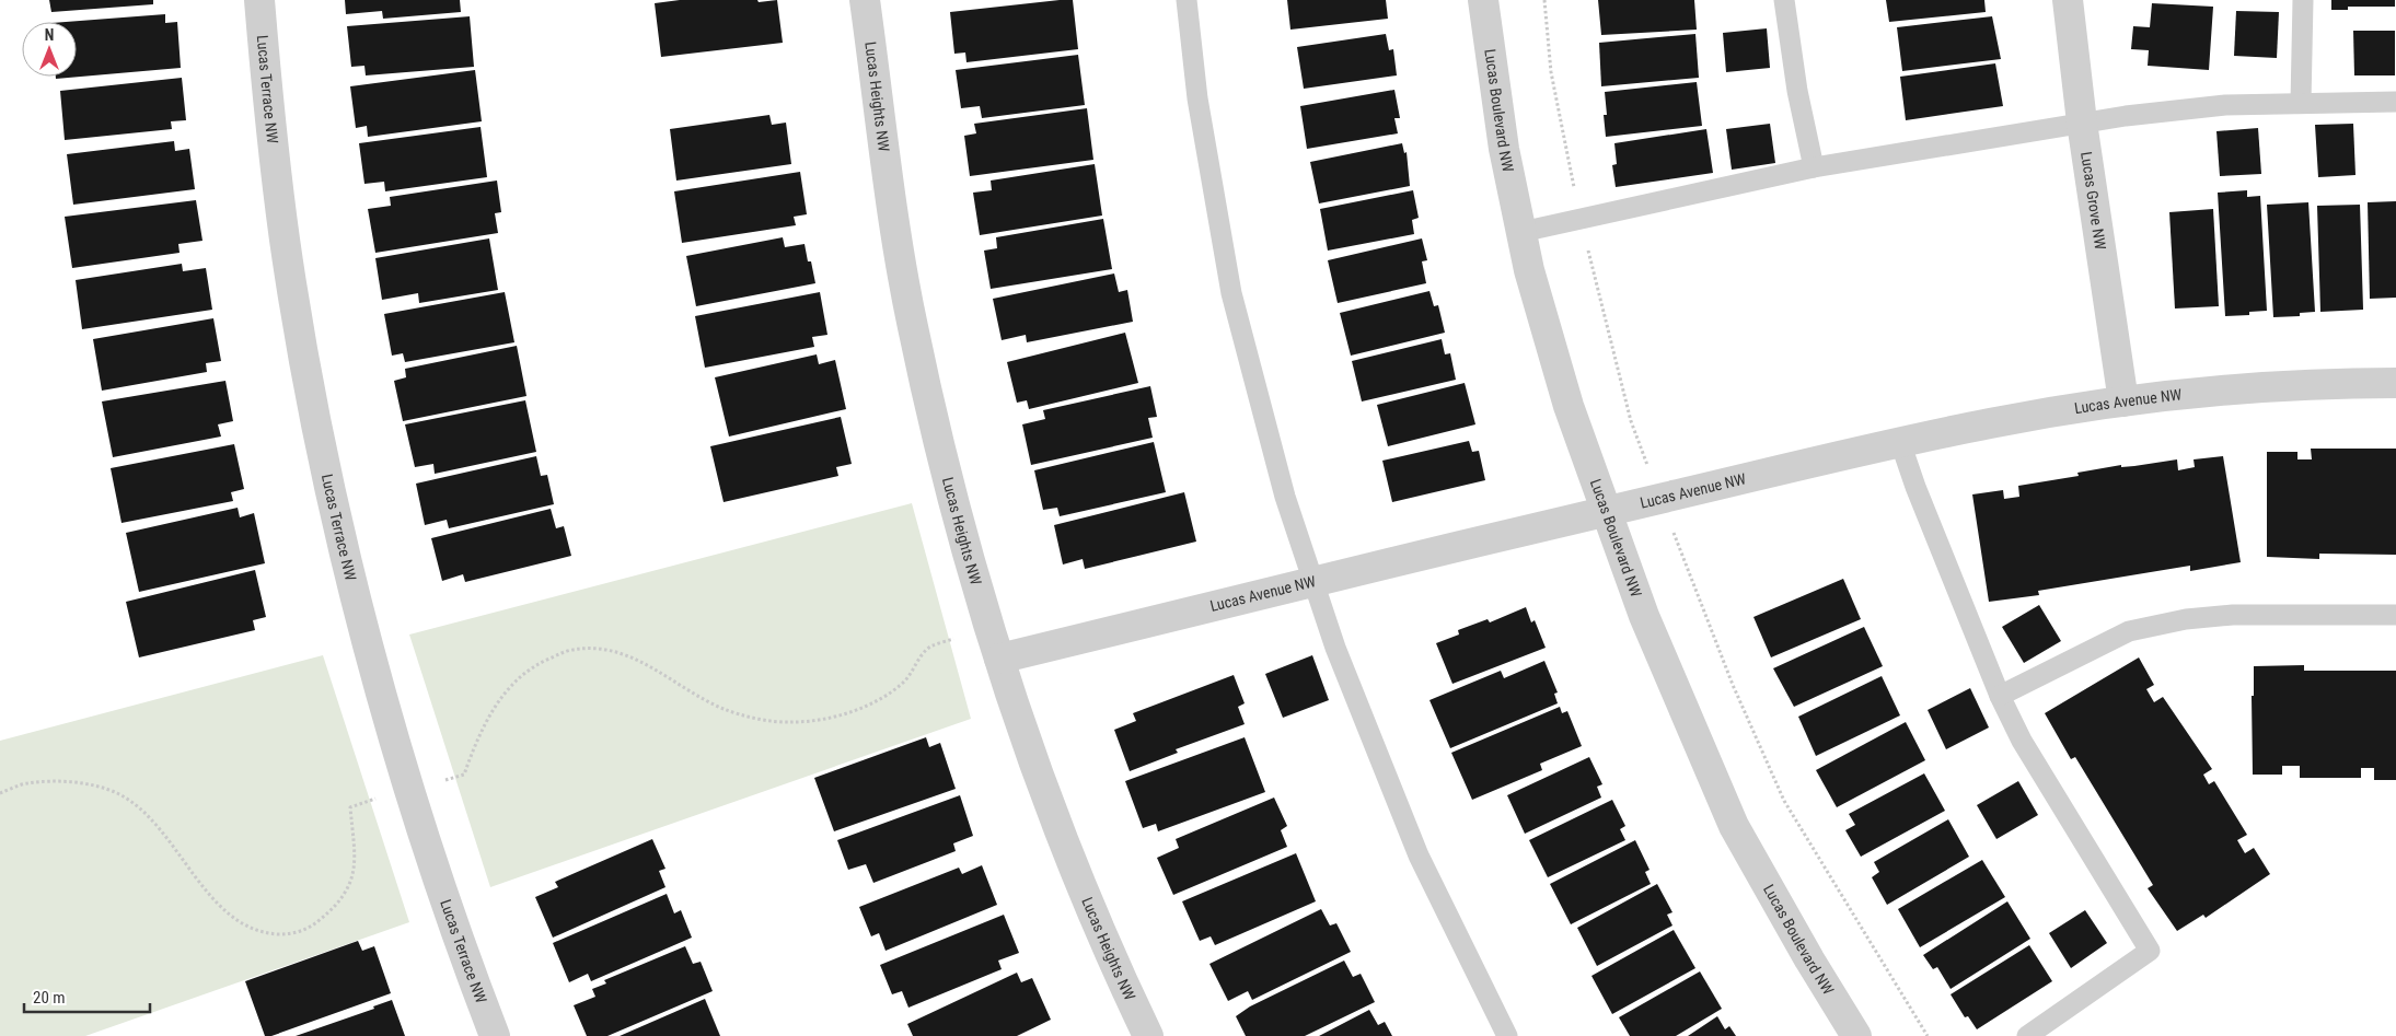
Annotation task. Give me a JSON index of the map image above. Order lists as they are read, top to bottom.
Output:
{
  "streets": {
    "street": [
      "Lucas Terrace NW",
      "Lucas Heights NW",
      "Lucas Boulevard NW",
      "Lucas Grove NW",
      "Lucas Avenue NW"
    ]
  },
  "crossings": [
    ["Lucas Heights NW", "Lucas Avenue NW"],
    ["Lucas Boulevard NW", "Lucas Avenue NW"],
    ["Lucas Grove NW", "Lucas Avenue NW"]
  ],
  "scale_bar": "20 m",
  "north": "top"
}
